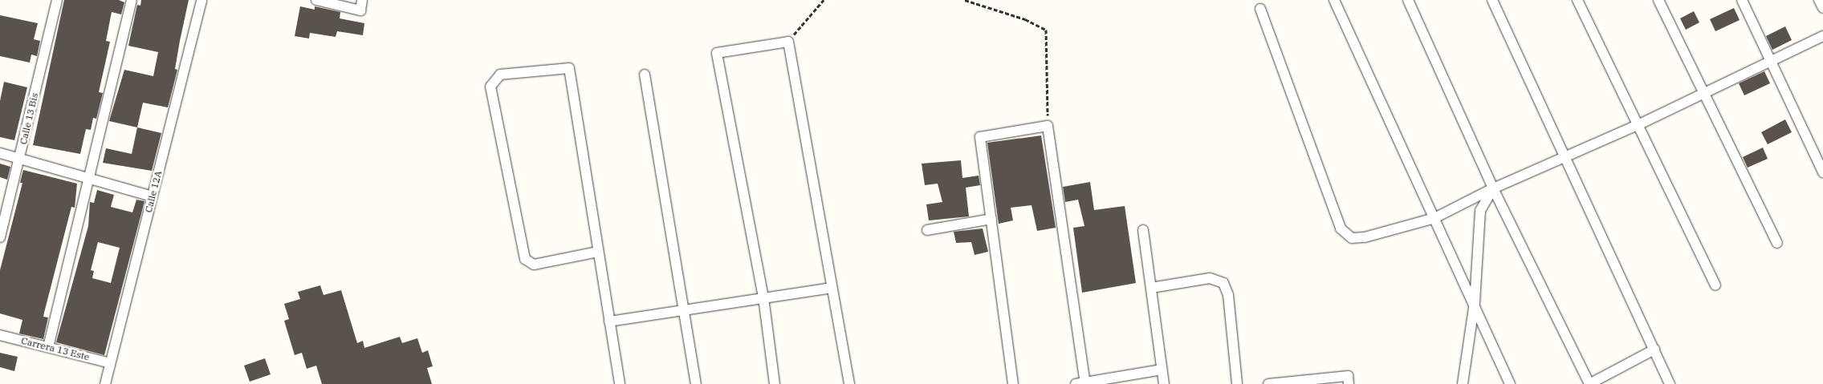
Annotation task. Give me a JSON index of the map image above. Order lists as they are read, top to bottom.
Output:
{
  "streets": {
    "street": ["Calle 13 Bis", "Calle 12A", "Carrera 13 Este"]
  },
  "crossings": [
    ["Calle 12A", "Carrera 13 Este"]
  ]
}
